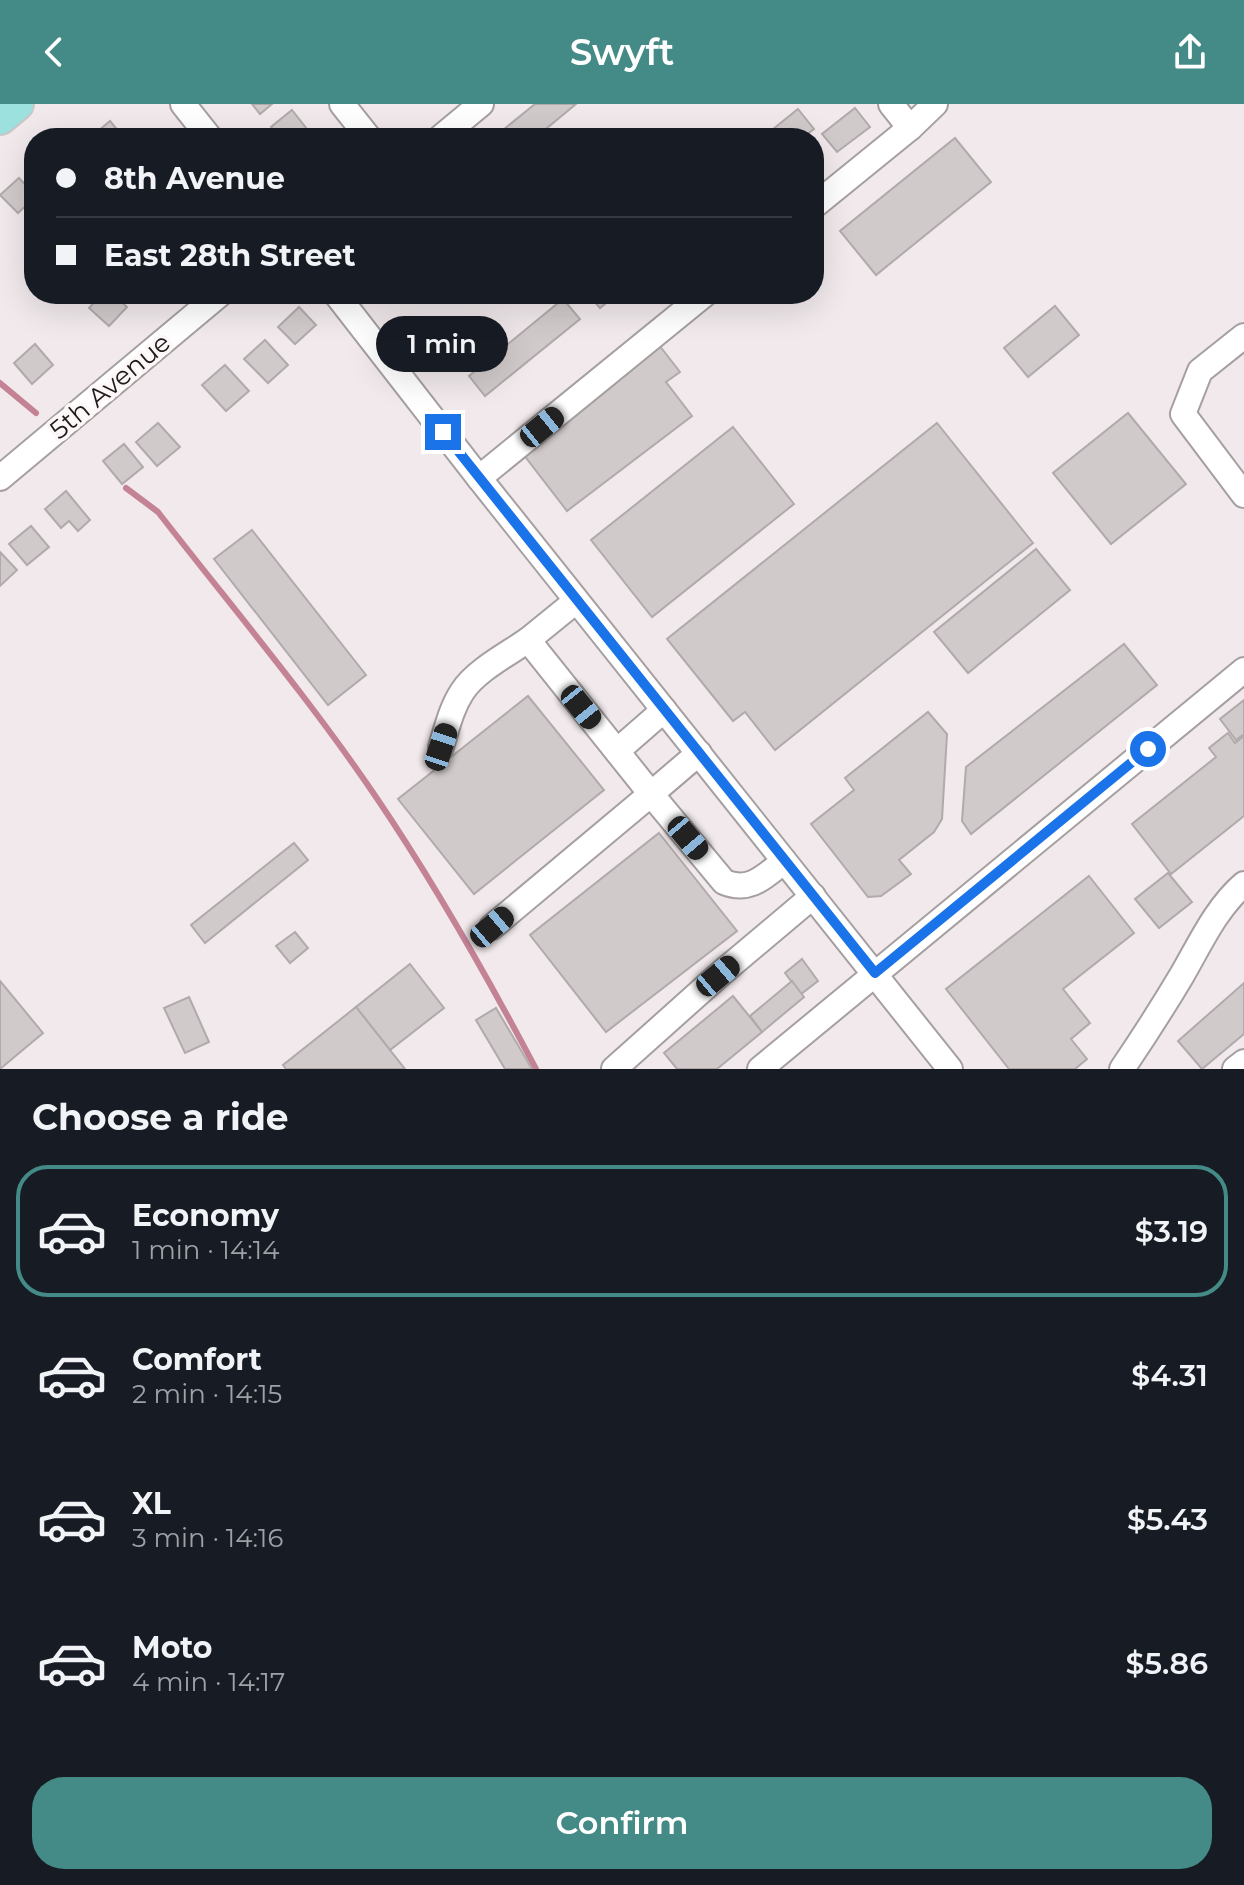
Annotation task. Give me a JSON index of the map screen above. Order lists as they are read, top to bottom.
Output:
{
  "streets": {
    "street": ["5th Avenue"]
  },
  "page": {
    "header": "Swyft",
    "banner": ["8th Avenue", "East 28th Street"],
    "bubble": "1 min",
    "heading": "Choose a ride",
    "list": [
      {
        "name": "Economy",
        "note": "1 min · 14:14",
        "value": "$3.19"
      },
      {
        "name": "Comfort",
        "note": "2 min · 14:15",
        "value": "$4.31"
      },
      {
        "name": "XL",
        "note": "3 min · 14:16",
        "value": "$5.43"
      },
      {
        "name": "Moto",
        "note": "4 min · 14:17",
        "value": "$5.86"
      }
    ],
    "buttons": "Confirm"
  }
}
